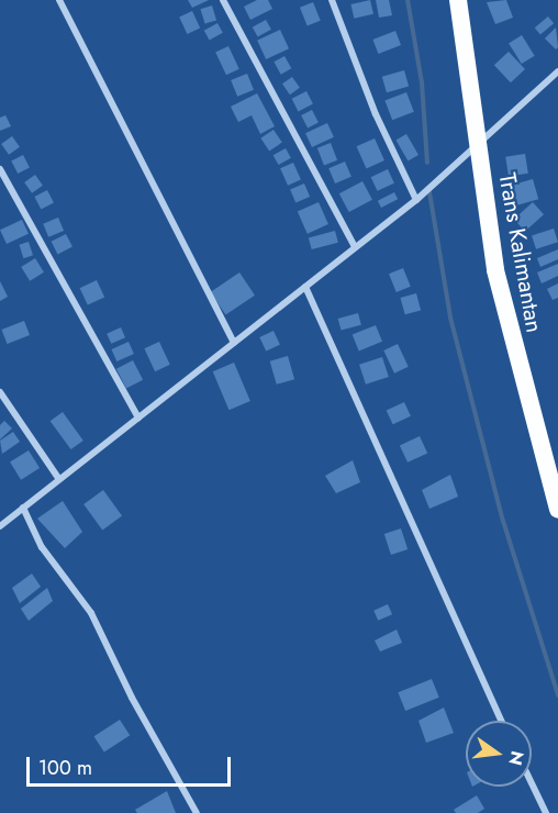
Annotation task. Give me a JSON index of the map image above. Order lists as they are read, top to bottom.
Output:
{
  "streets": {
    "highway": ["Trans Kalimantan"]
  },
  "scale_bar": "100 m",
  "north": "right"
}
